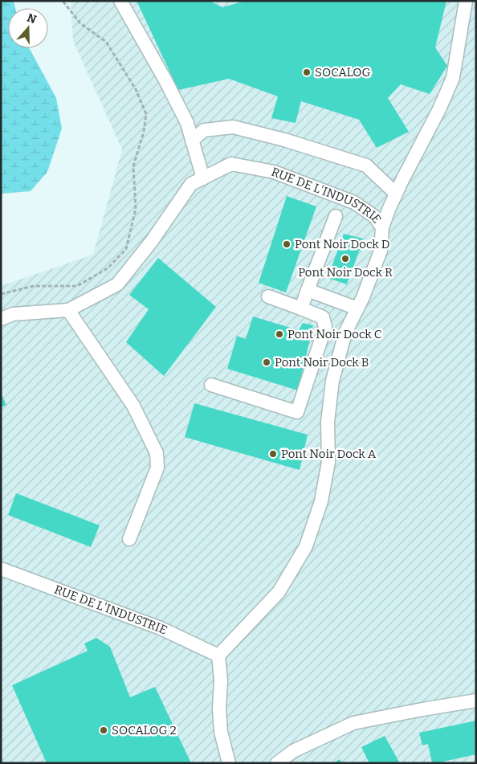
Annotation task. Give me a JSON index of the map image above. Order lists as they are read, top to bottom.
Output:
{
  "streets": {
    "street": ["RUE DE L'INDUSTRIE"]
  },
  "places": [
    "SOCALOG",
    "Pont Noir Dock D",
    "Pont Noir Dock R",
    "Pont Noir Dock C",
    "Pont Noir Dock B",
    "Pont Noir Dock A",
    "SOCALOG 2"
  ],
  "north": "top"
}
